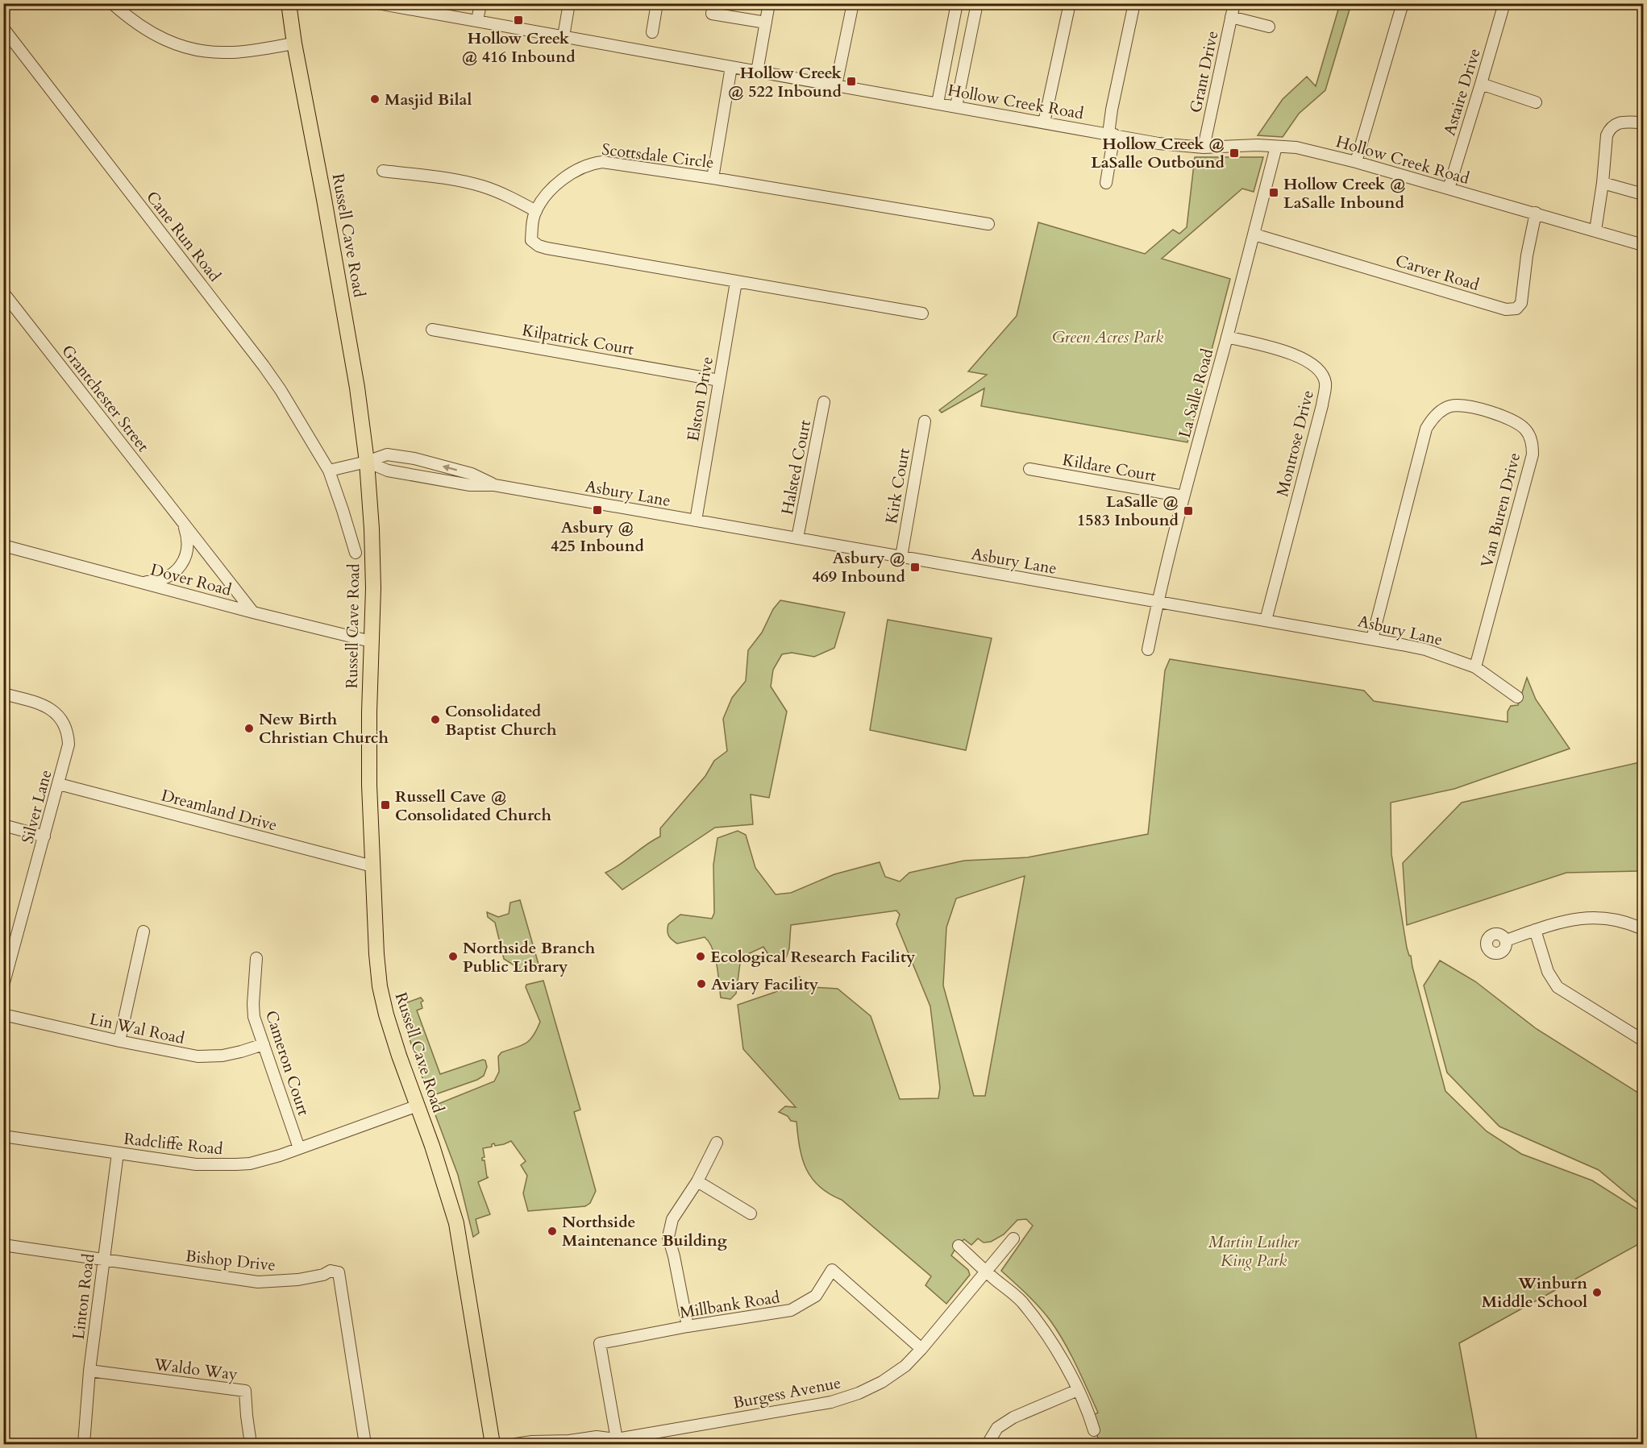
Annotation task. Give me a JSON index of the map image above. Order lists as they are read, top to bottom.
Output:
{
  "streets": {
    "main road": ["Russell Cave Road"],
    "street": [
      "Grant Drive",
      "Astaire Drive",
      "Hollow Creek Road",
      "Scottsdale Circle",
      "Cane Run Road",
      "Carver Road",
      "Kilpatrick Court",
      "La Salle Road",
      "Grantchester Street",
      "Elston Drive",
      "Montrose Drive",
      "Halsted Court",
      "Kildare Court",
      "Kirk Court",
      "Asbury Lane",
      "Van Buren Drive",
      "Dover Road",
      "Silver Lane",
      "Dreamland Drive",
      "Lin Wal Road",
      "Cameron Court",
      "Radcliffe Road",
      "Bishop Drive",
      "Linton Road",
      "Millbank Road",
      "Waldo Way",
      "Burgess Avenue"
    ]
  },
  "crossings": [
    ["Grant Drive", "Hollow Creek Road"],
    ["Astaire Drive", "Hollow Creek Road"],
    ["Hollow Creek Road", "Carver Road"],
    ["Hollow Creek Road", "La Salle Road"],
    ["Scottsdale Circle", "Elston Drive"],
    ["Russell Cave Road", "Asbury Lane"],
    ["Russell Cave Road", "Dover Road"],
    ["Russell Cave Road", "Dreamland Drive"],
    ["Russell Cave Road", "Radcliffe Road"],
    ["Carver Road", "La Salle Road"],
    ["Kilpatrick Court", "Elston Drive"],
    ["La Salle Road", "Montrose Drive"],
    ["La Salle Road", "Kildare Court"],
    ["La Salle Road", "Asbury Lane"],
    ["Grantchester Street", "Dover Road"],
    ["Elston Drive", "Asbury Lane"],
    ["Montrose Drive", "Asbury Lane"],
    ["Halsted Court", "Asbury Lane"],
    ["Kirk Court", "Asbury Lane"],
    ["Asbury Lane", "Van Buren Drive"],
    ["Silver Lane", "Dreamland Drive"],
    ["Lin Wal Road", "Cameron Court"],
    ["Cameron Court", "Radcliffe Road"],
    ["Radcliffe Road", "Linton Road"],
    ["Bishop Drive", "Linton Road"],
    ["Linton Road", "Waldo Way"],
    ["Millbank Road", "Burgess Avenue"]
  ],
  "parks": ["Green Acres Park", "Martin Luther King Park"],
  "places": {
    "transit": [
      "Hollow Creek @ 416 Inbound",
      "Hollow Creek @ 522 Inbound",
      "Hollow Creek @ LaSalle Outbound",
      "Hollow Creek @ LaSalle Inbound",
      "Asbury @ 425 Inbound",
      "LaSalle @ 1583 Inbound",
      "Asbury @ 469 Inbound",
      "Russell Cave @ Consolidated Church"
    ],
    "other": [
      "Masjid Bilal",
      "Consolidated Baptist Church",
      "New Birth Christian Church",
      "Northside Branch Public Library",
      "Ecological Research Facility",
      "Aviary Facility",
      "Northside Maintenance Building",
      "Winburn Middle School"
    ]
  }
}
